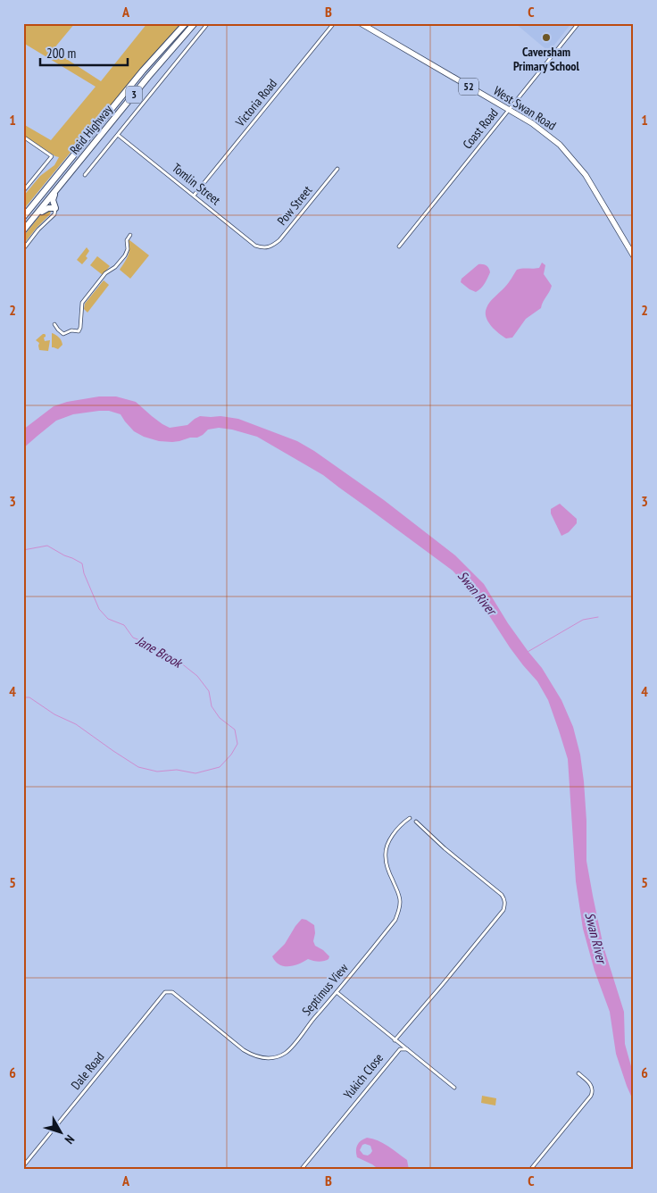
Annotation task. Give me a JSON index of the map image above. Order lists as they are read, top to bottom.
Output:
{
  "streets": {
    "highway": ["3", "Reid Highway"],
    "main road": ["52", "West Swan Road"],
    "street": [
      "Victoria Road",
      "Coast Road",
      "Tomlin Street",
      "Pow Street",
      "Septimus View",
      "Dale Road",
      "Yukich Close"
    ]
  },
  "crossings": [
    ["Victoria Road", "Tomlin Street"],
    ["West Swan Road", "Coast Road"],
    ["Tomlin Street", "Pow Street"],
    ["Septimus View", "Dale Road"]
  ],
  "water": ["Swan River", "Jane Brook"],
  "places": ["Caversham Primary School"],
  "scale_bar": "200 m",
  "north": "bottom right",
  "grid": {
    "columns": ["A", "B", "C"],
    "rows": [
      "1",
      "2",
      "3",
      "4",
      "5",
      "6"
    ]
  }
}
